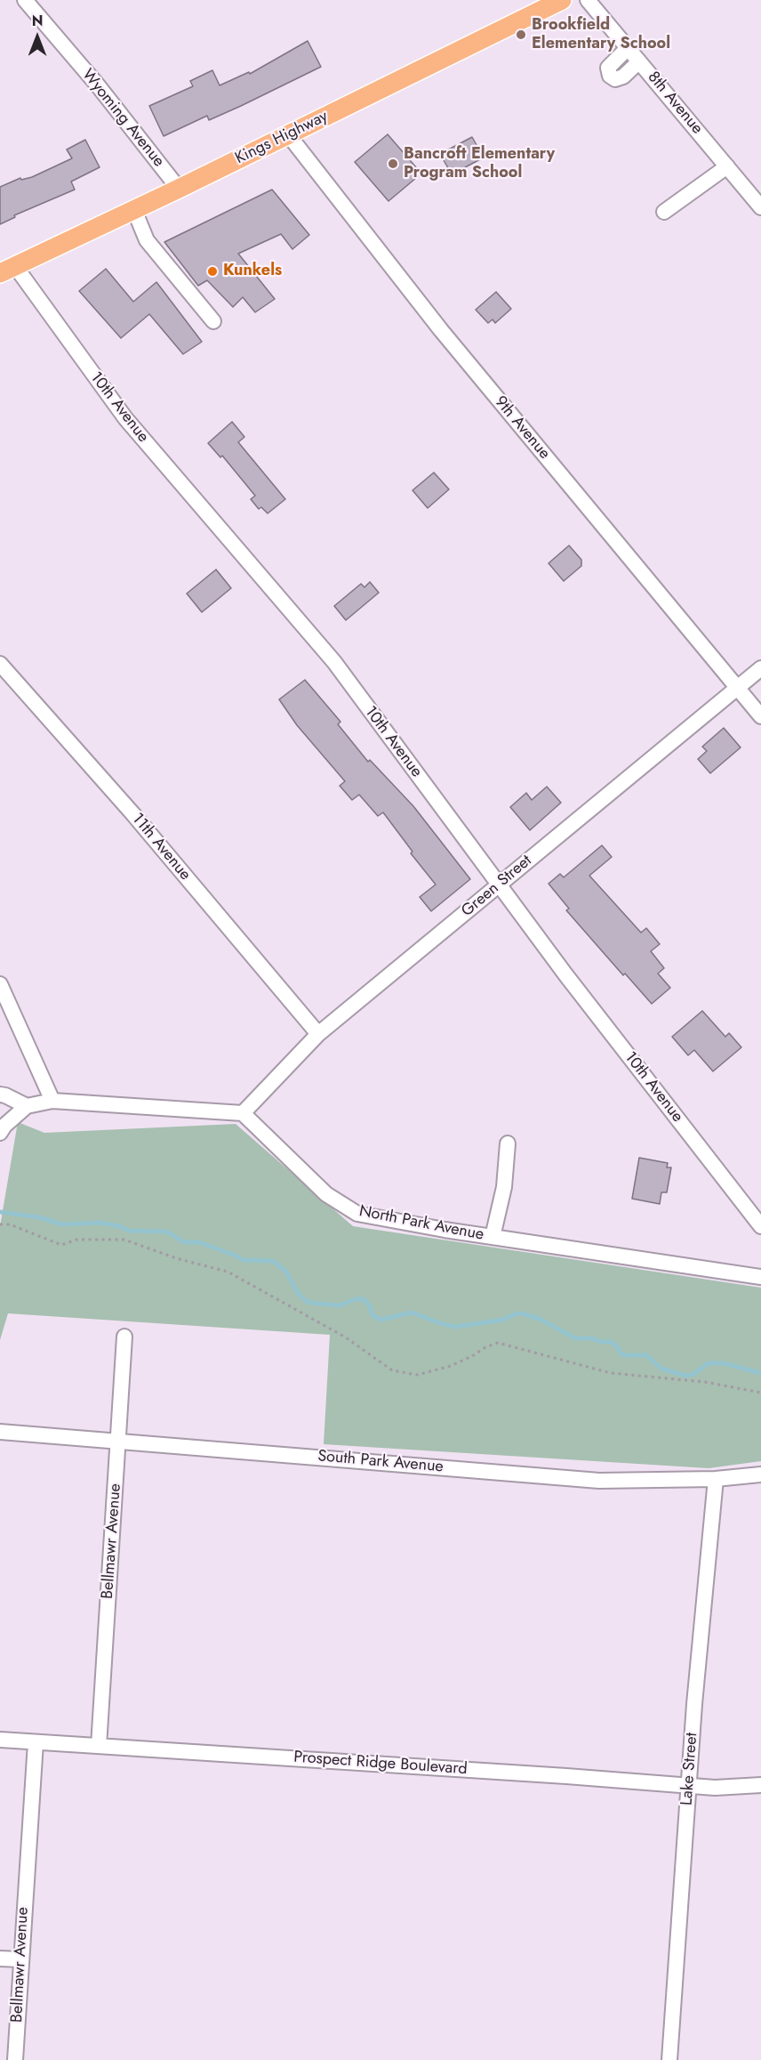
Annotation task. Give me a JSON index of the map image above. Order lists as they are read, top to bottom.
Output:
{
  "streets": {
    "main road": ["Kings Highway"],
    "street": [
      "8th Avenue",
      "Wyoming Avenue",
      "10th Avenue",
      "9th Avenue",
      "11th Avenue",
      "Green Street",
      "North Park Avenue",
      "South Park Avenue",
      "Bellmawr Avenue",
      "Prospect Ridge Boulevard",
      "Lake Street"
    ]
  },
  "crossings": [
    ["Wyoming Avenue", "Kings Highway"],
    ["Kings Highway", "10th Avenue"],
    ["Kings Highway", "9th Avenue"],
    ["10th Avenue", "Green Street"],
    ["9th Avenue", "Green Street"],
    ["11th Avenue", "Green Street"],
    ["Green Street", "North Park Avenue"],
    ["South Park Avenue", "Bellmawr Avenue"],
    ["South Park Avenue", "Lake Street"],
    ["Bellmawr Avenue", "Prospect Ridge Boulevard"],
    ["Prospect Ridge Boulevard", "Lake Street"]
  ],
  "places": ["Brookfield Elementary School", "Bancroft Elementary Program School", "Kunkels"],
  "north": "top"
}
